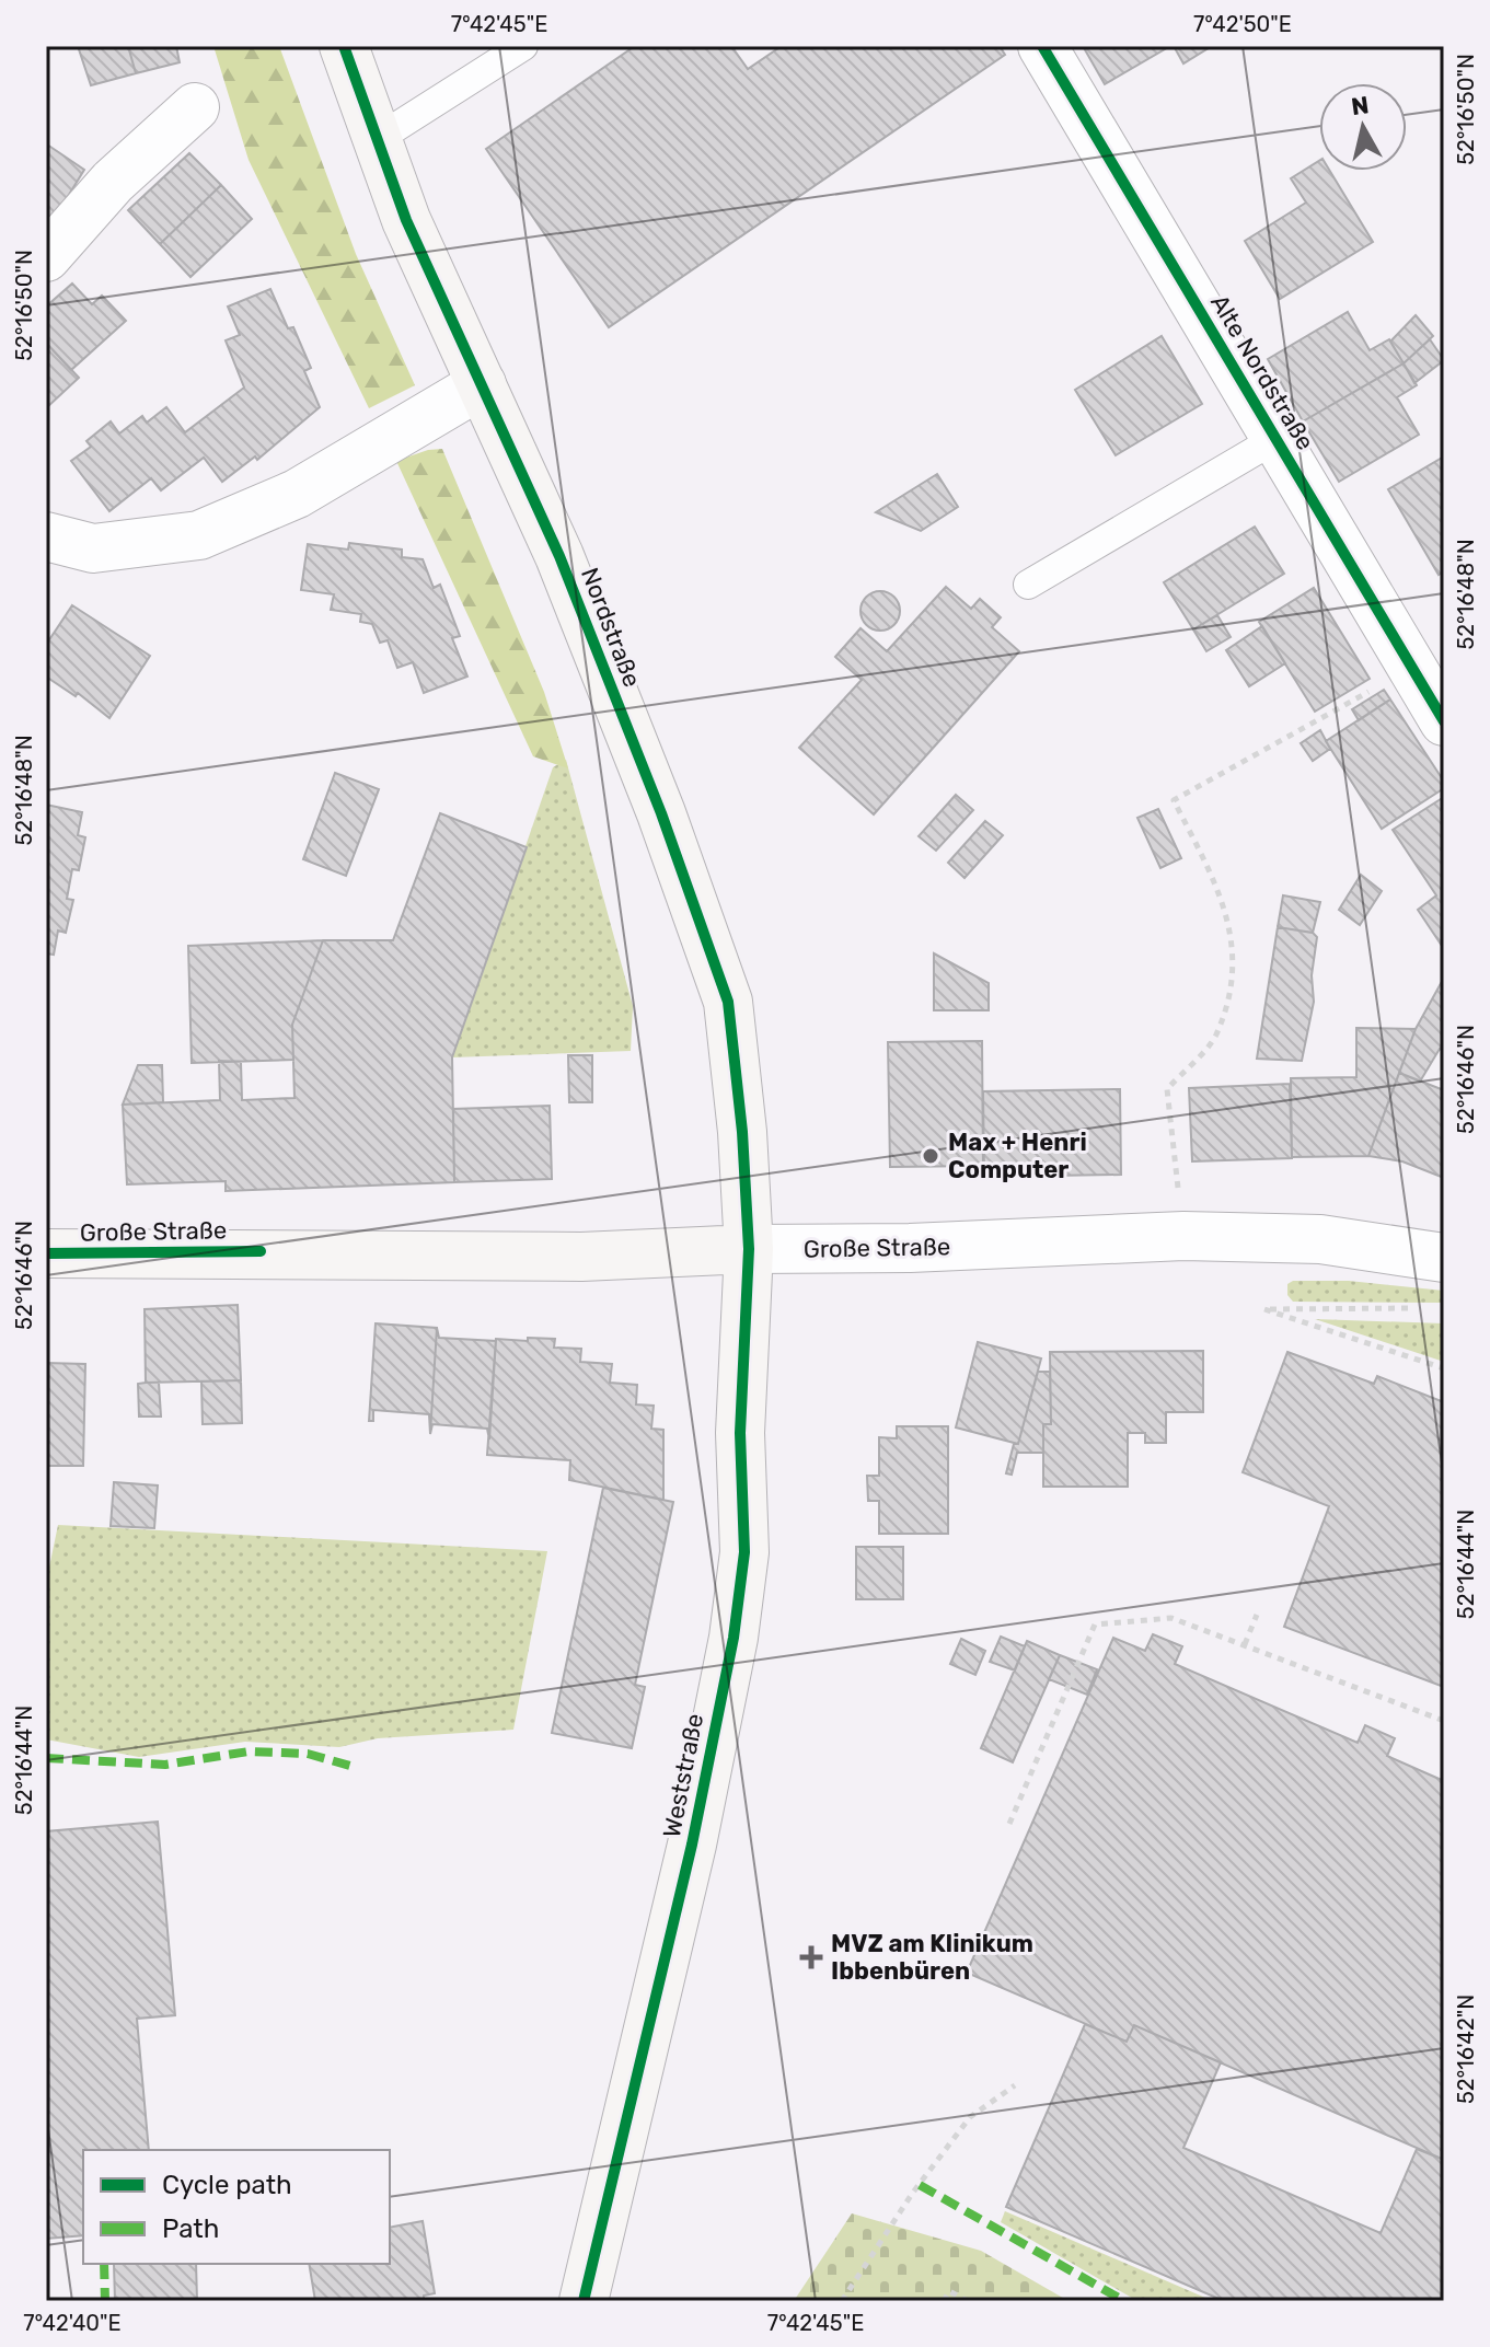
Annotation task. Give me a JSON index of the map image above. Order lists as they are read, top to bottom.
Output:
{
  "streets": {
    "main road": ["Nordstraße", "Große Straße", "Weststraße"],
    "street": ["Alte Nordstraße"]
  },
  "crossings": [
    ["Nordstraße", "Große Straße"],
    ["Nordstraße", "Weststraße"],
    ["Große Straße", "Weststraße"]
  ],
  "places": {
    "other": ["Max + Henri Computer"],
    "health": ["MVZ am Klinikum Ibbenbüren"]
  },
  "legend": ["Cycle path", "Path"],
  "north": "top",
  "coordinates": [
    "7°42'45\"E",
    "7°42'50\"E",
    "52°16'50\"N",
    "52°16'48\"N",
    "52°16'46\"N",
    "52°16'44\"N",
    "52°16'42\"N",
    "7°42'40\"E"
  ]
}
